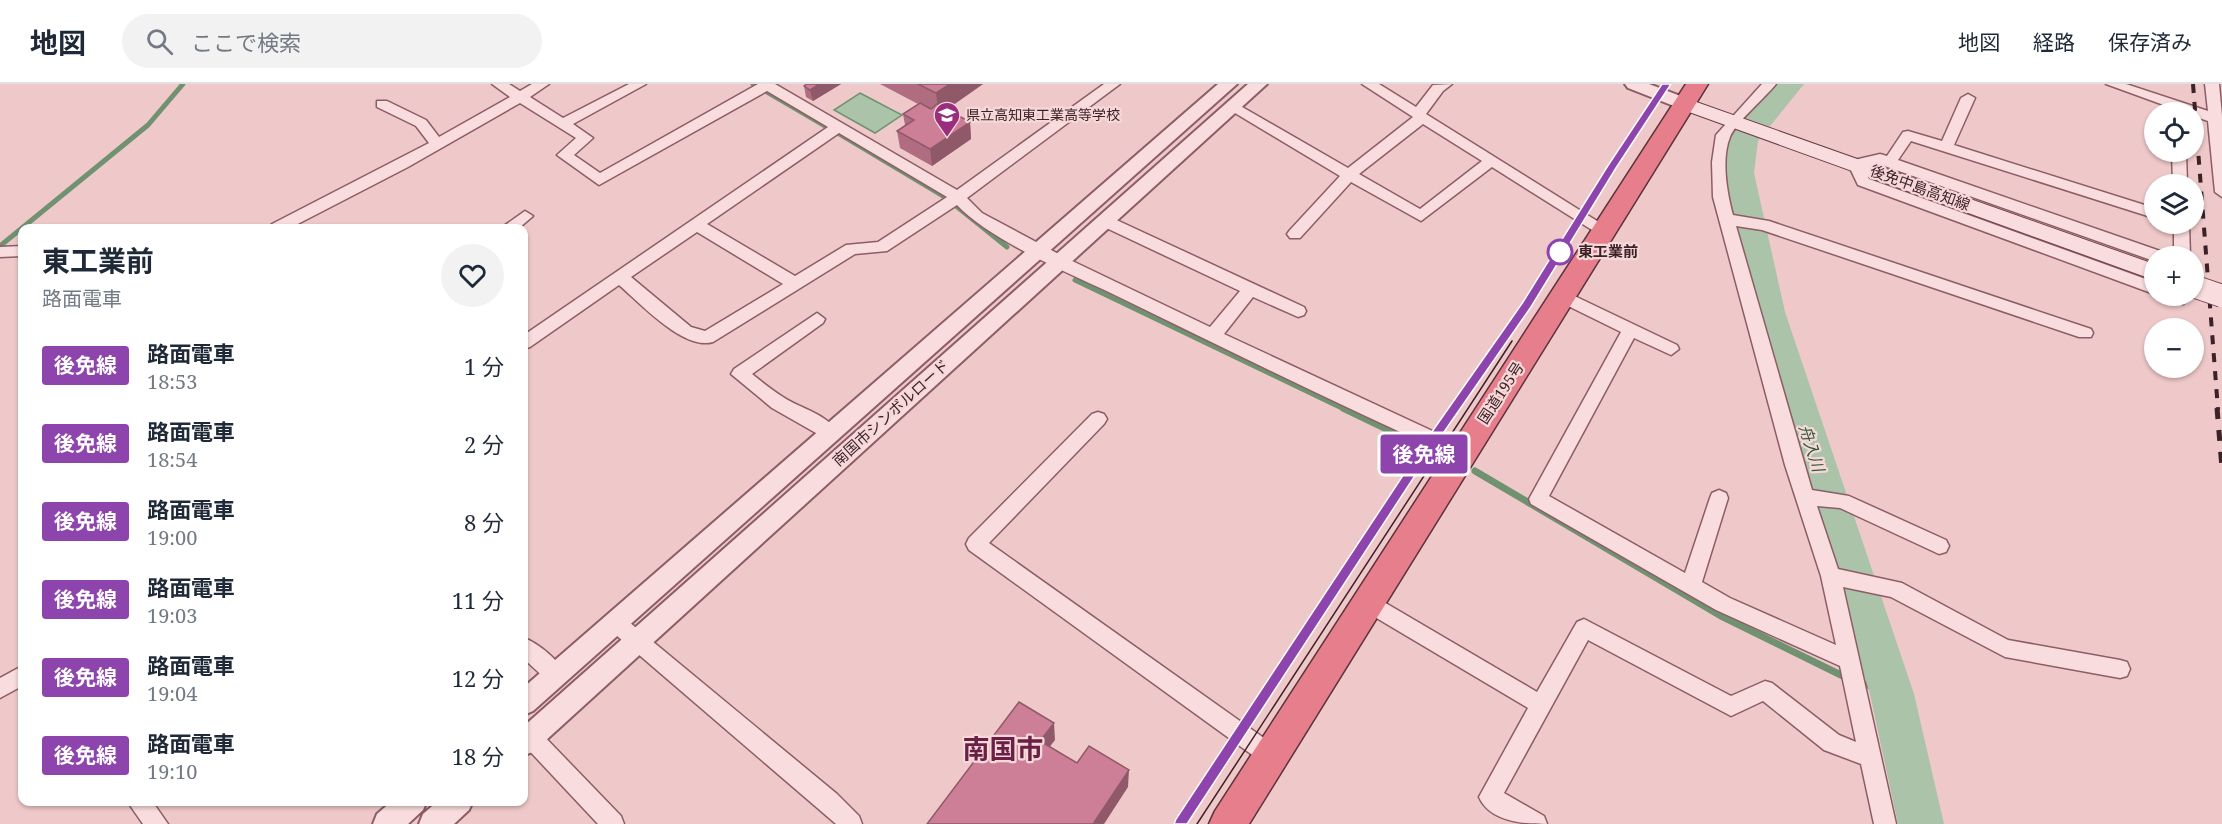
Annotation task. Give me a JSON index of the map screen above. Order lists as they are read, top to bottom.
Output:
{
  "streets": {
    "highway": ["国道195号"],
    "main road": ["後免中島高知線"],
    "street": ["南国市シンボルロード"]
  },
  "crossings": [
    ["後免中島高知線", "国道195号"]
  ],
  "districts": ["南国市"],
  "water": ["舟入川"],
  "places": {
    "school or university": ["県立高知東工業高等学校"],
    "other": ["東工業前"]
  },
  "lines": ["tram line 後免線"],
  "page": {
    "header": "地図",
    "search": "ここで検索",
    "nav": ["地図", "経路", "保存済み"],
    "on_map": "後免線",
    "map_buttons": ["+", "−"],
    "heading": ["東工業前", "路面電車"],
    "list": [
      {
        "mark": "後免線",
        "name": "路面電車",
        "note": "18:53",
        "value": "1 分"
      },
      {
        "mark": "後免線",
        "name": "路面電車",
        "note": "18:54",
        "value": "2 分"
      },
      {
        "mark": "後免線",
        "name": "路面電車",
        "note": "19:00",
        "value": "8 分"
      },
      {
        "mark": "後免線",
        "name": "路面電車",
        "note": "19:03",
        "value": "11 分"
      },
      {
        "mark": "後免線",
        "name": "路面電車",
        "note": "19:04",
        "value": "12 分"
      },
      {
        "mark": "後免線",
        "name": "路面電車",
        "note": "19:10",
        "value": "18 分"
      }
    ]
  }
}
